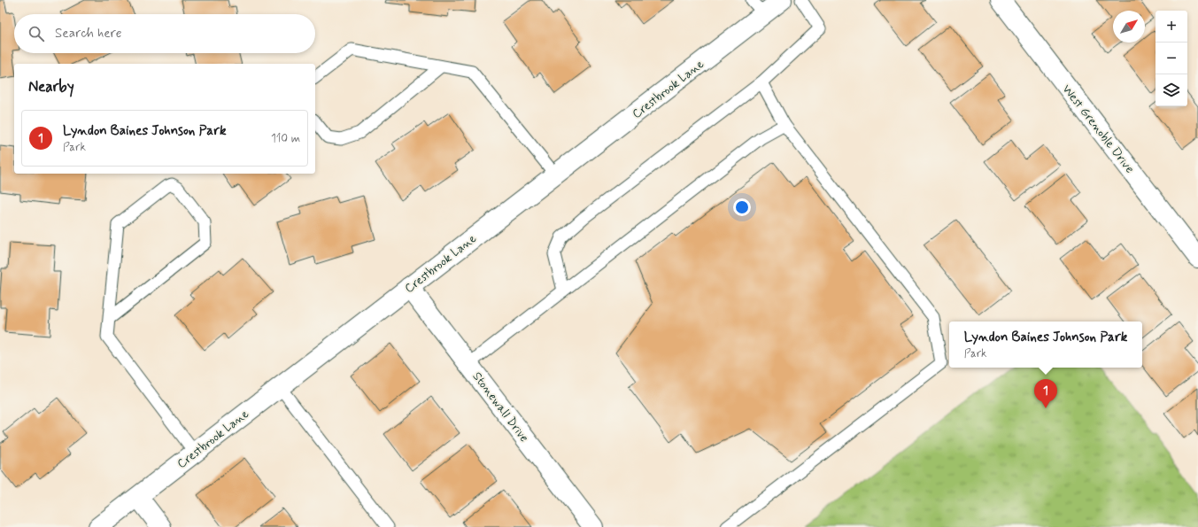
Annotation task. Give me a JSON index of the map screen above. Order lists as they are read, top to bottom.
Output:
{
  "streets": {
    "street": ["Crestbrook Lane", "West Grenoble Drive", "Stonewall Drive"]
  },
  "crossings": [
    ["Crestbrook Lane", "Stonewall Drive"]
  ],
  "north": "top right",
  "page": {
    "map_buttons": ["+", "−"],
    "search": "Search here",
    "heading": "Nearby",
    "list": [
      {
        "mark": "1",
        "name": "Lyndon Baines Johnson Park",
        "note": "Park",
        "value": "110 m"
      }
    ],
    "popup": ["Lyndon Baines Johnson Park", "Park"],
    "pins": "1"
  }
}
